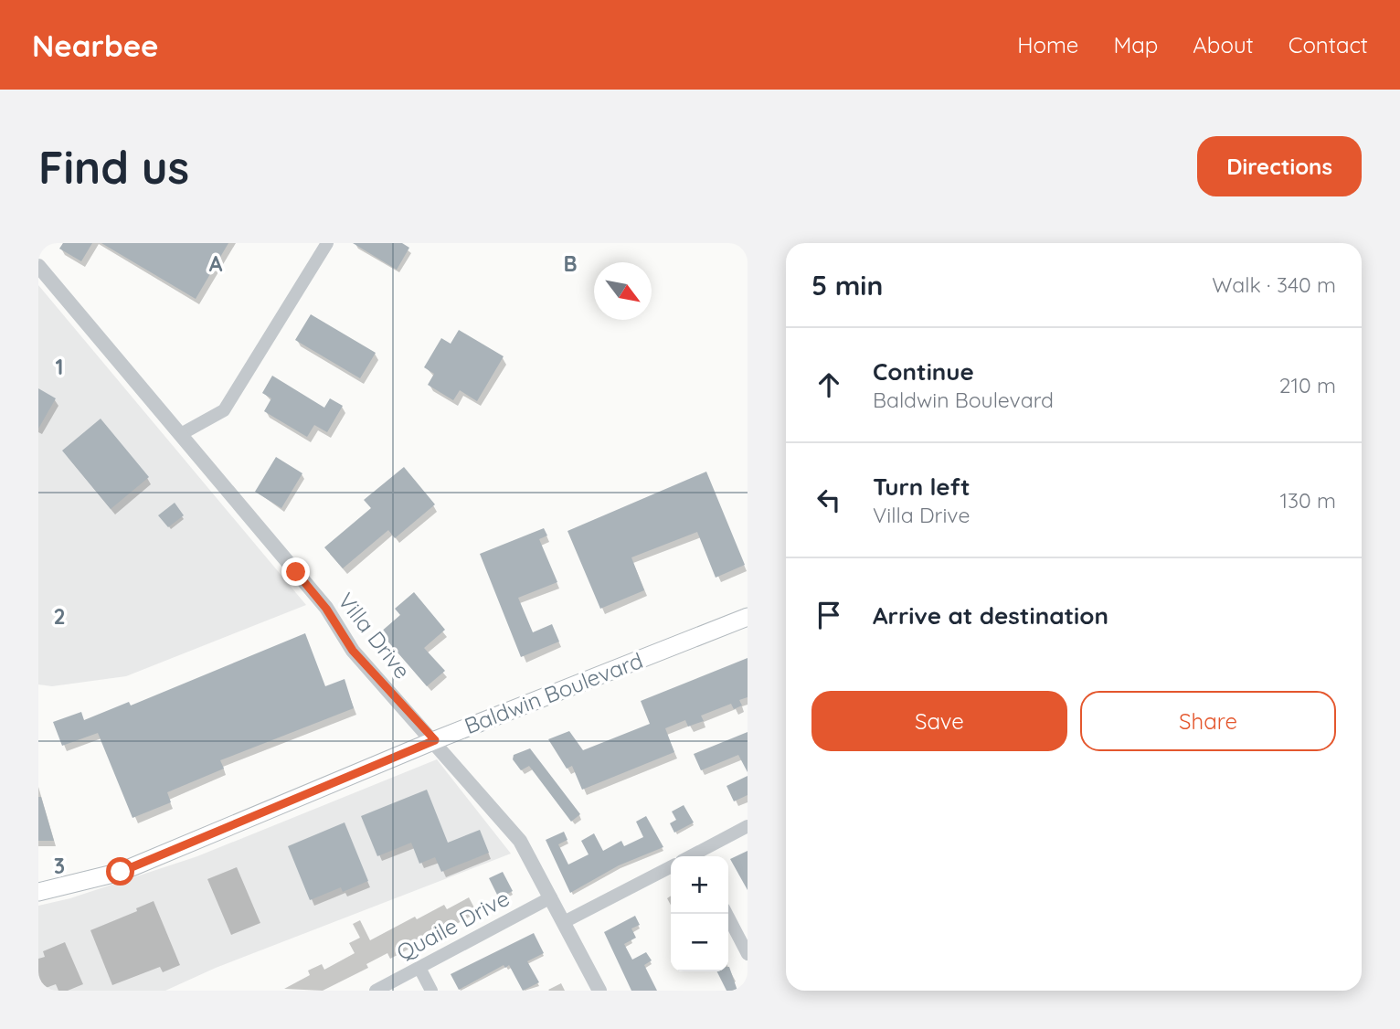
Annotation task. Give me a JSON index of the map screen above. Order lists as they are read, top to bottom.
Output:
{
  "streets": {
    "main road": ["Baldwin Boulevard"],
    "street": ["Villa Drive", "Quaile Drive"]
  },
  "crossings": [
    ["Villa Drive", "Baldwin Boulevard"],
    ["Villa Drive", "Quaile Drive"]
  ],
  "north": "bottom right",
  "page": {
    "header": "Nearbee",
    "nav": [
      "Home",
      "Map",
      "About",
      "Contact"
    ],
    "buttons": [
      "Directions",
      ["Save", "Share"]
    ],
    "title": "Find us",
    "heading": ["5 min", "Walk · 340 m"],
    "list": [
      ["Continue", "Baldwin Boulevard", "210 m"],
      ["Turn left", "Villa Drive", "130 m"],
      "Arrive at destination"
    ],
    "map_buttons": ["+", "−"]
  },
  "grid": {
    "columns": ["A", "B"],
    "rows": ["1", "2", "3"]
  }
}
